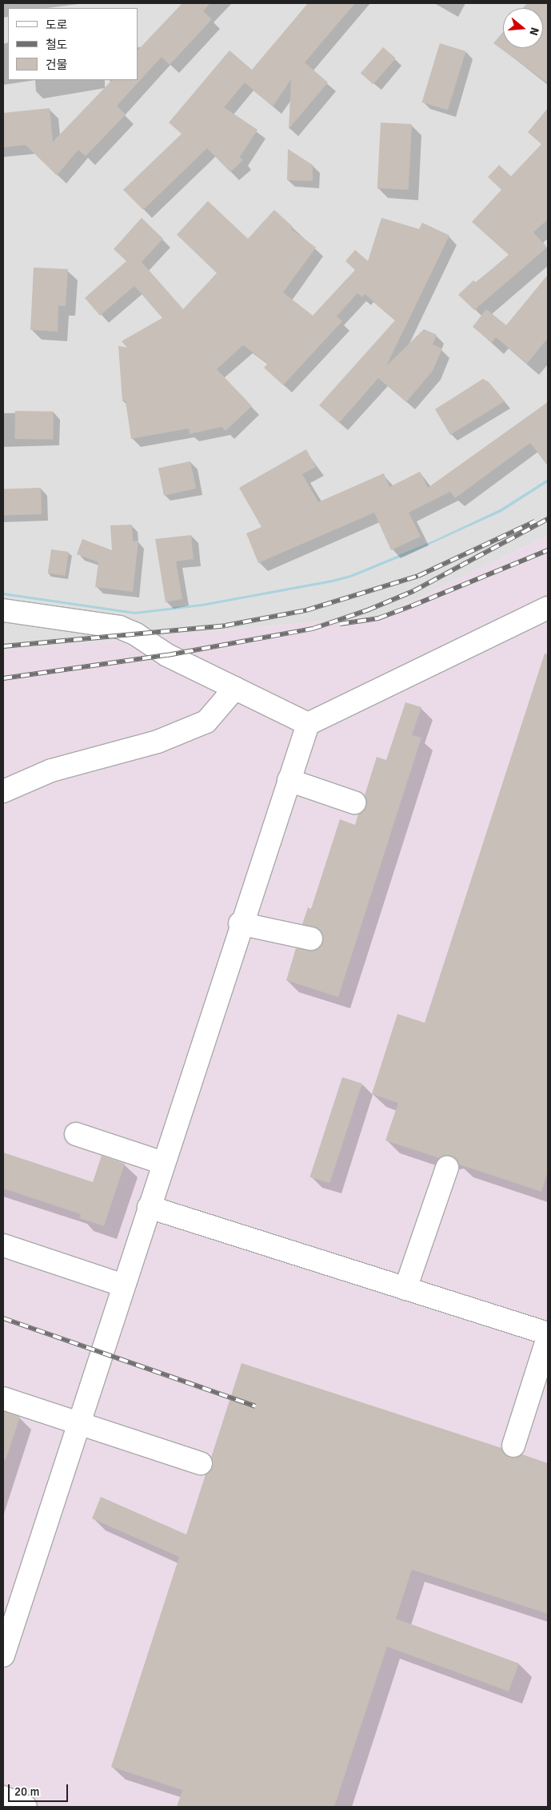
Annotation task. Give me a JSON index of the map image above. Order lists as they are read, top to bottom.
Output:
{
  "legend": ["도로", "철도", "건물"],
  "scale_bar": "20 m",
  "north": "right"
}
